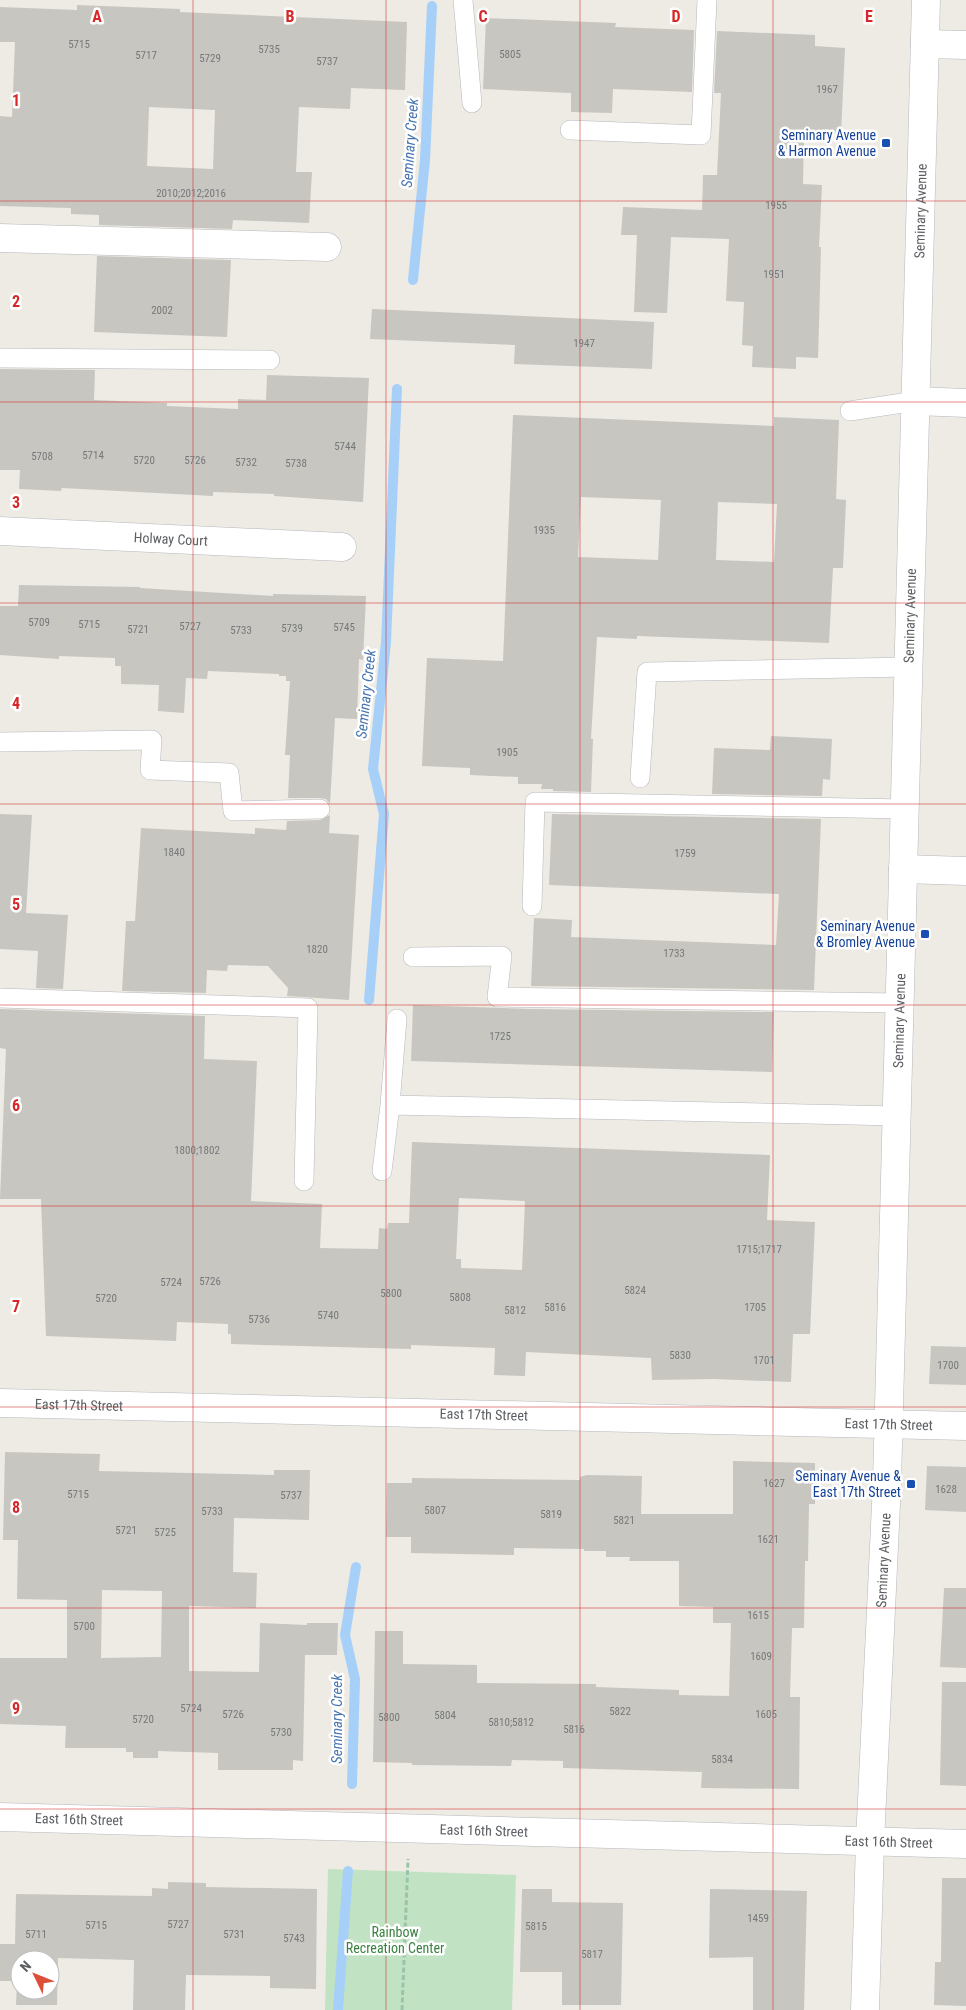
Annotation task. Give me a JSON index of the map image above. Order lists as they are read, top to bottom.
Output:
{
  "streets": {
    "street": [
      "Seminary Avenue",
      "Holway Court",
      "East 17th Street",
      "East 16th Street"
    ]
  },
  "crossings": [
    ["Seminary Avenue", "East 17th Street"],
    ["Seminary Avenue", "East 16th Street"]
  ],
  "water": ["Seminary Creek"],
  "parks": ["Rainbow Recreation Center"],
  "places": {
    "transit": ["Seminary Avenue & Harmon Avenue", "Seminary Avenue & Bromley Avenue", "Seminary Avenue & East 17th Street"]
  },
  "house_numbers": [
    "5715",
    "5735",
    "5805",
    "5717",
    "5729",
    "5737",
    "1967",
    "2010;2012;2016",
    "1955",
    "1951",
    "2002",
    "1947",
    "5744",
    "5714",
    "5708",
    "5720",
    "5726",
    "5732",
    "5738",
    "1935",
    "5709",
    "5715",
    "5727",
    "5745",
    "5739",
    "5721",
    "5733",
    "1905",
    "1840",
    "1759",
    "1820",
    "1733",
    "1725",
    "1800;1802",
    "1715;1717",
    "5726",
    "5724",
    "5824",
    "5800",
    "5808",
    "5720",
    "5816",
    "1705",
    "5812",
    "5740",
    "5736",
    "5830",
    "1701",
    "1700",
    "1627",
    "1628",
    "5715",
    "5737",
    "5807",
    "5733",
    "5819",
    "5821",
    "5721",
    "5725",
    "1621",
    "1615",
    "5700",
    "1609",
    "5724",
    "5822",
    "5726",
    "1605",
    "5804",
    "5800",
    "5720",
    "5810;5812",
    "5816",
    "5730",
    "5834",
    "1459",
    "5727",
    "5715",
    "5815",
    "5711",
    "5731",
    "5743",
    "5817"
  ],
  "north": "top left",
  "grid": {
    "columns": [
      "A",
      "B",
      "C",
      "D",
      "E"
    ],
    "rows": [
      "1",
      "2",
      "3",
      "4",
      "5",
      "6",
      "7",
      "8",
      "9"
    ]
  }
}
